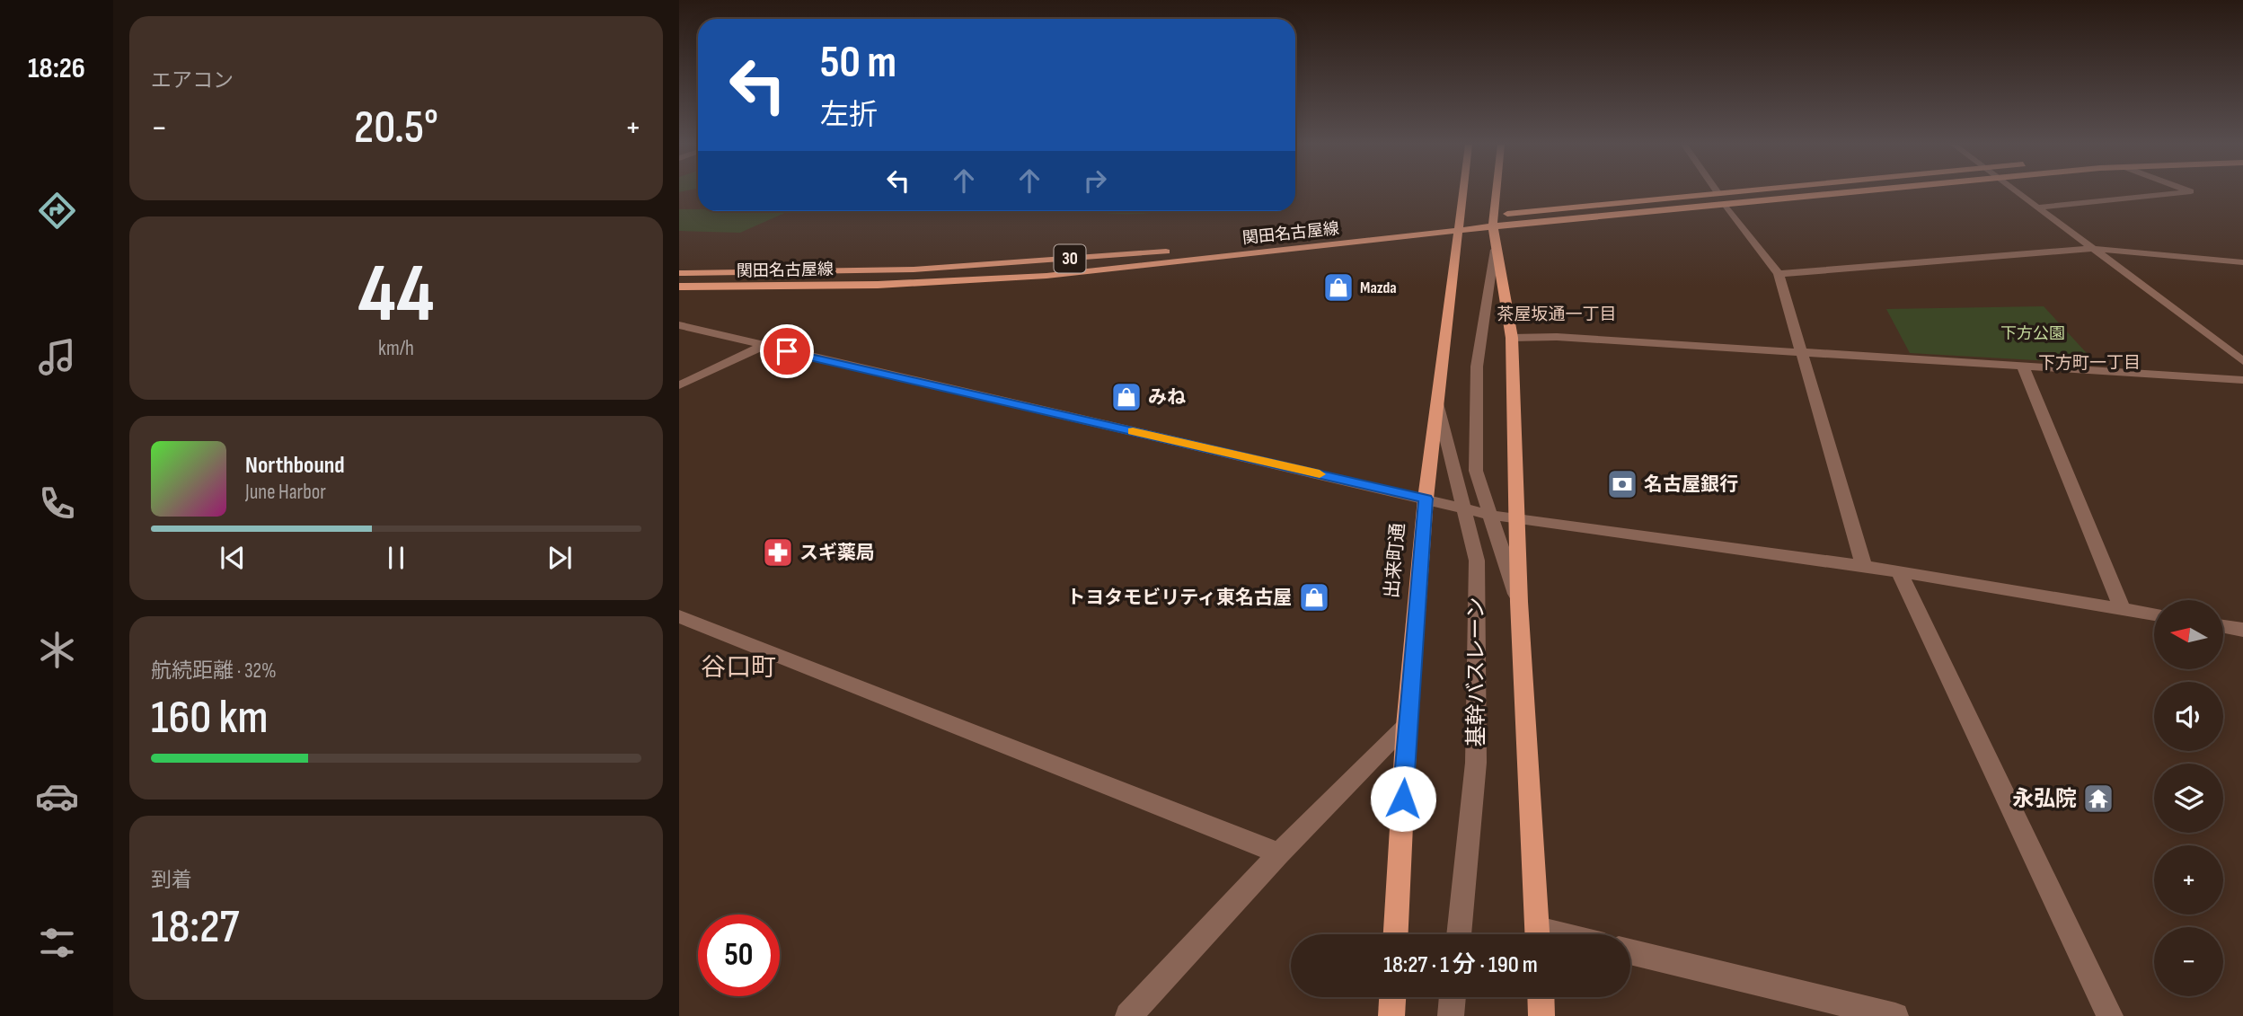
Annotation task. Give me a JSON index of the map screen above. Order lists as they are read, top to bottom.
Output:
{
  "streets": {
    "main road": ["関田名古屋線", "30", "出来町通"],
    "street": ["基幹バスレーン"]
  },
  "crossings": [
    ["関田名古屋線", "出来町通"],
    ["出来町通", "基幹バスレーン"]
  ],
  "districts": ["茶屋坂通一丁目", "下方町一丁目", "谷口町"],
  "parks": ["下方公園"],
  "places": {
    "shop": ["Mazda", "みね", "トヨタモビリティ東名古屋"],
    "bank": ["名古屋銀行"],
    "pharmacy": ["スギ薬局"],
    "temple": ["永弘院"]
  },
  "north": "left",
  "page": {
    "tabs": "18:26",
    "tile": [
      "エアコン",
      ["44", "km/h"],
      ["航続距離 · 32%", "160 km"],
      ["到着", "18:27"]
    ],
    "turn": ["50 m", "左折"],
    "heat": ["−", "20.5°", "+"],
    "song": ["Northbound", "June Harbor"],
    "map_buttons": ["+", "−"],
    "limit": "50",
    "trip": "18:27 · 1 分 · 190 m"
  }
}
